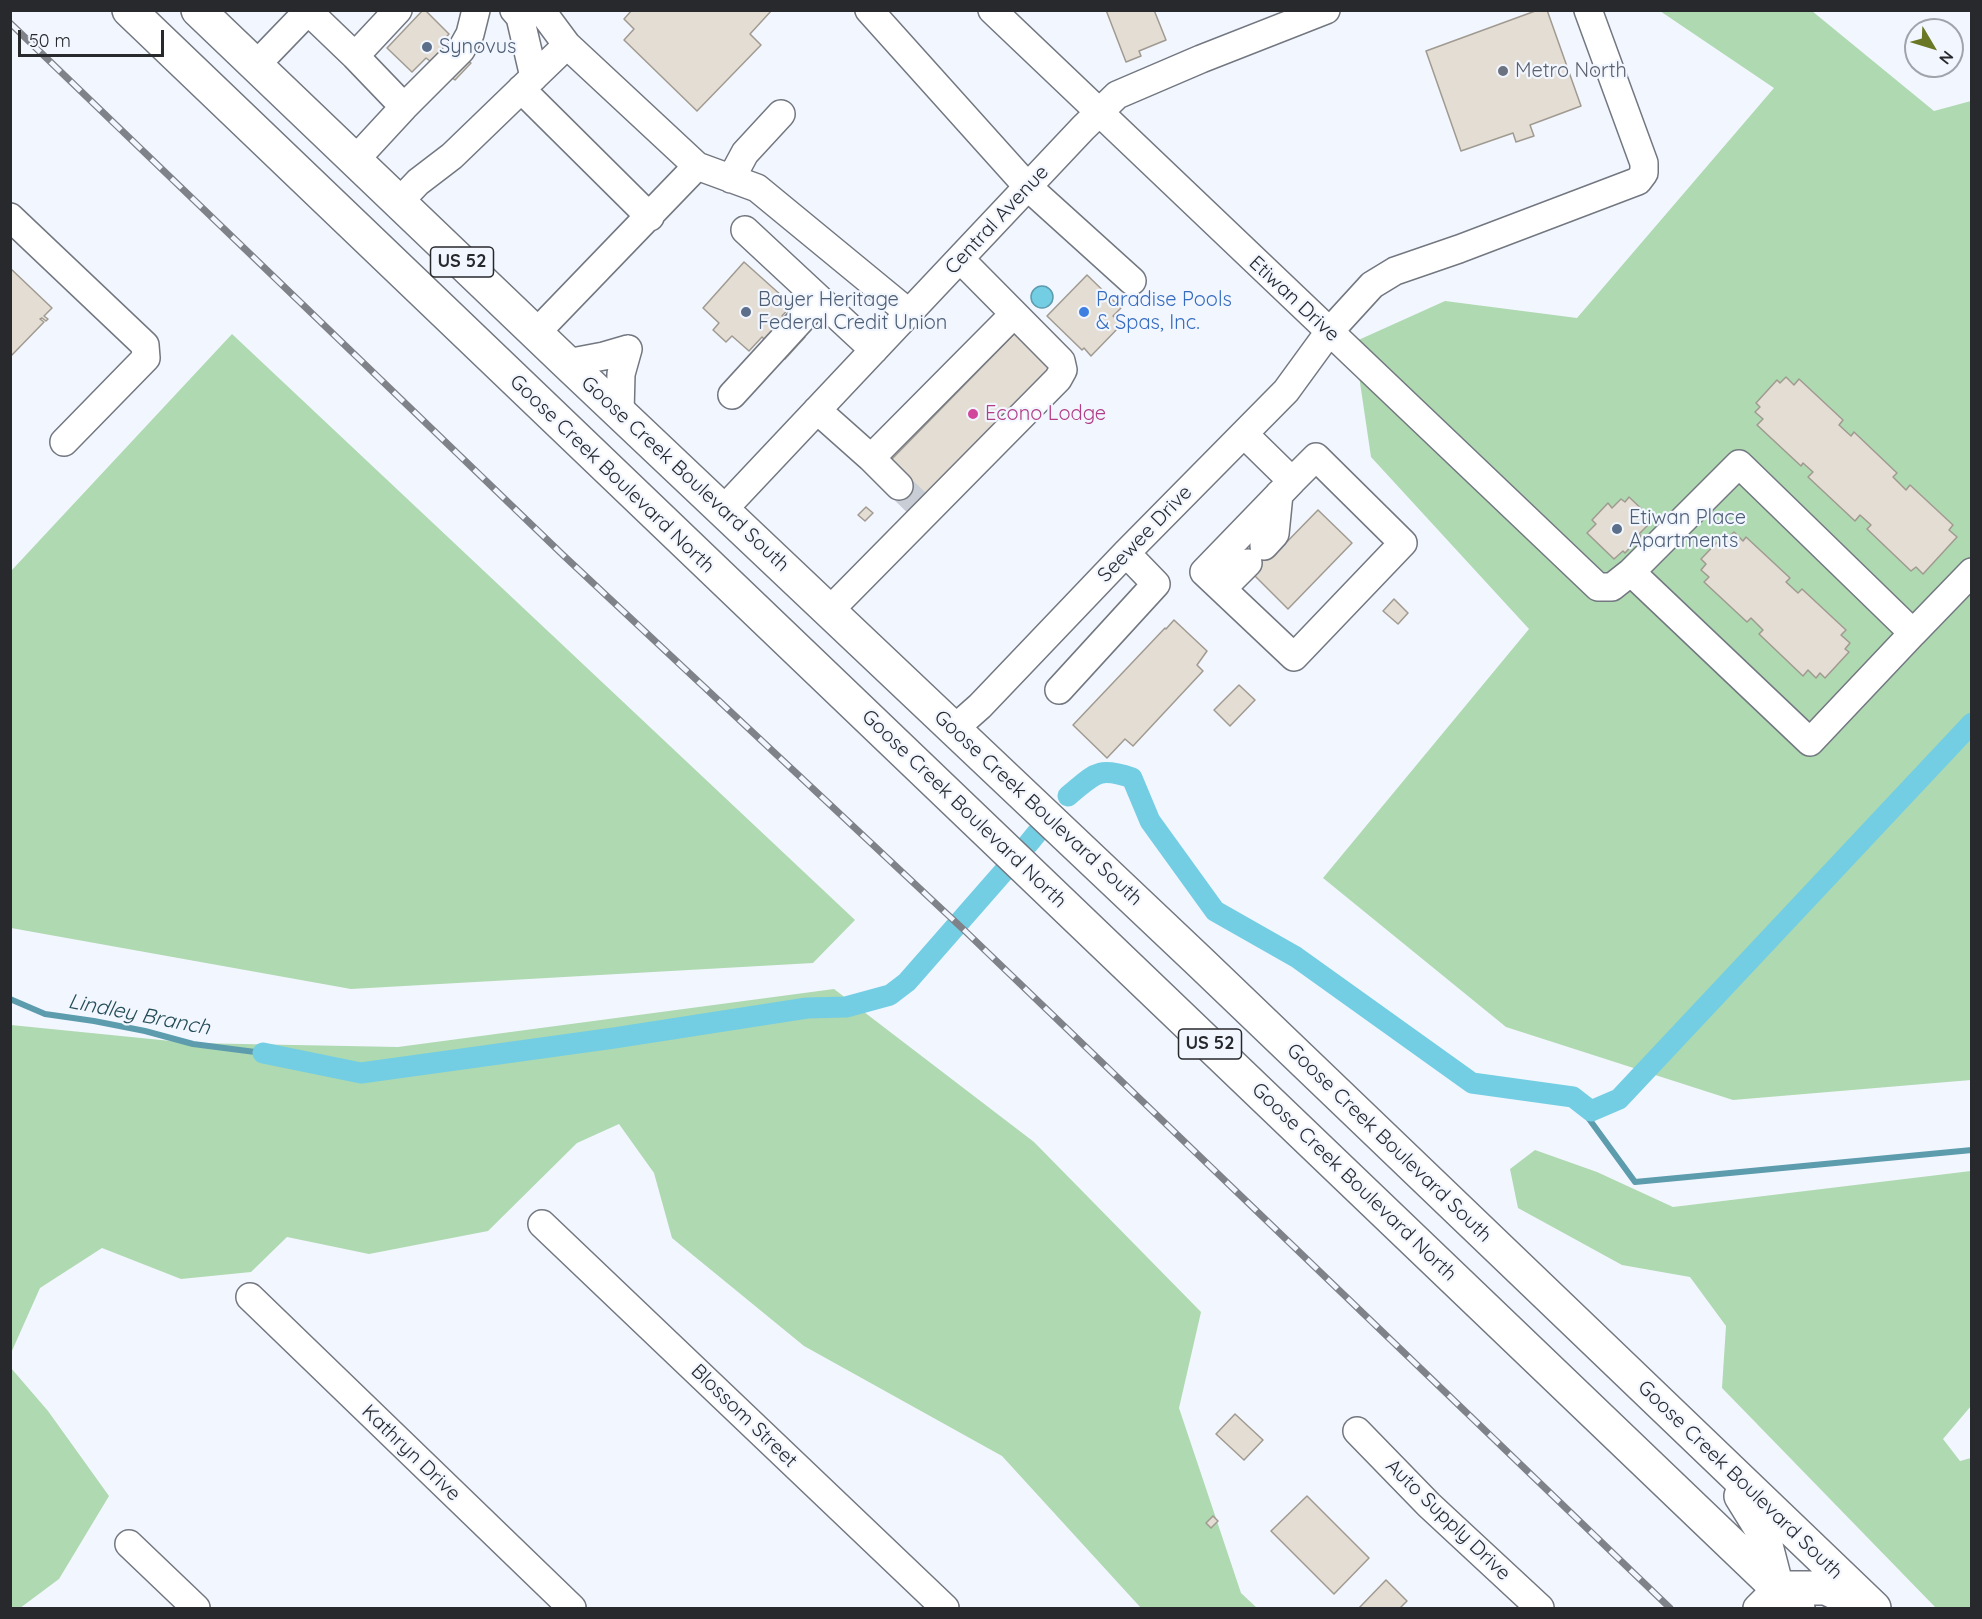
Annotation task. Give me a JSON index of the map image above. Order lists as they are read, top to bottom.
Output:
{
  "streets": {
    "highway": ["US 52", "Goose Creek Boulevard North", "Goose Creek Boulevard South"],
    "street": [
      "Central Avenue",
      "Etiwan Drive",
      "Seewee Drive",
      "Blossom Street",
      "Kathryn Drive",
      "Auto Supply Drive"
    ]
  },
  "crossings": [
    ["Central Avenue", "Etiwan Drive"],
    ["Central Avenue", "Goose Creek Boulevard South"],
    ["Etiwan Drive", "Seewee Drive"],
    ["Goose Creek Boulevard South", "Seewee Drive"]
  ],
  "water": ["Lindley Branch"],
  "places": [
    "Synovus",
    "Metro North",
    "Bayer Heritage Federal Credit Union",
    "Paradise Pools & Spas, Inc.",
    "Econo Lodge",
    "Etiwan Place Apartments"
  ],
  "scale_bar": "50 m",
  "north": "bottom right"
}
